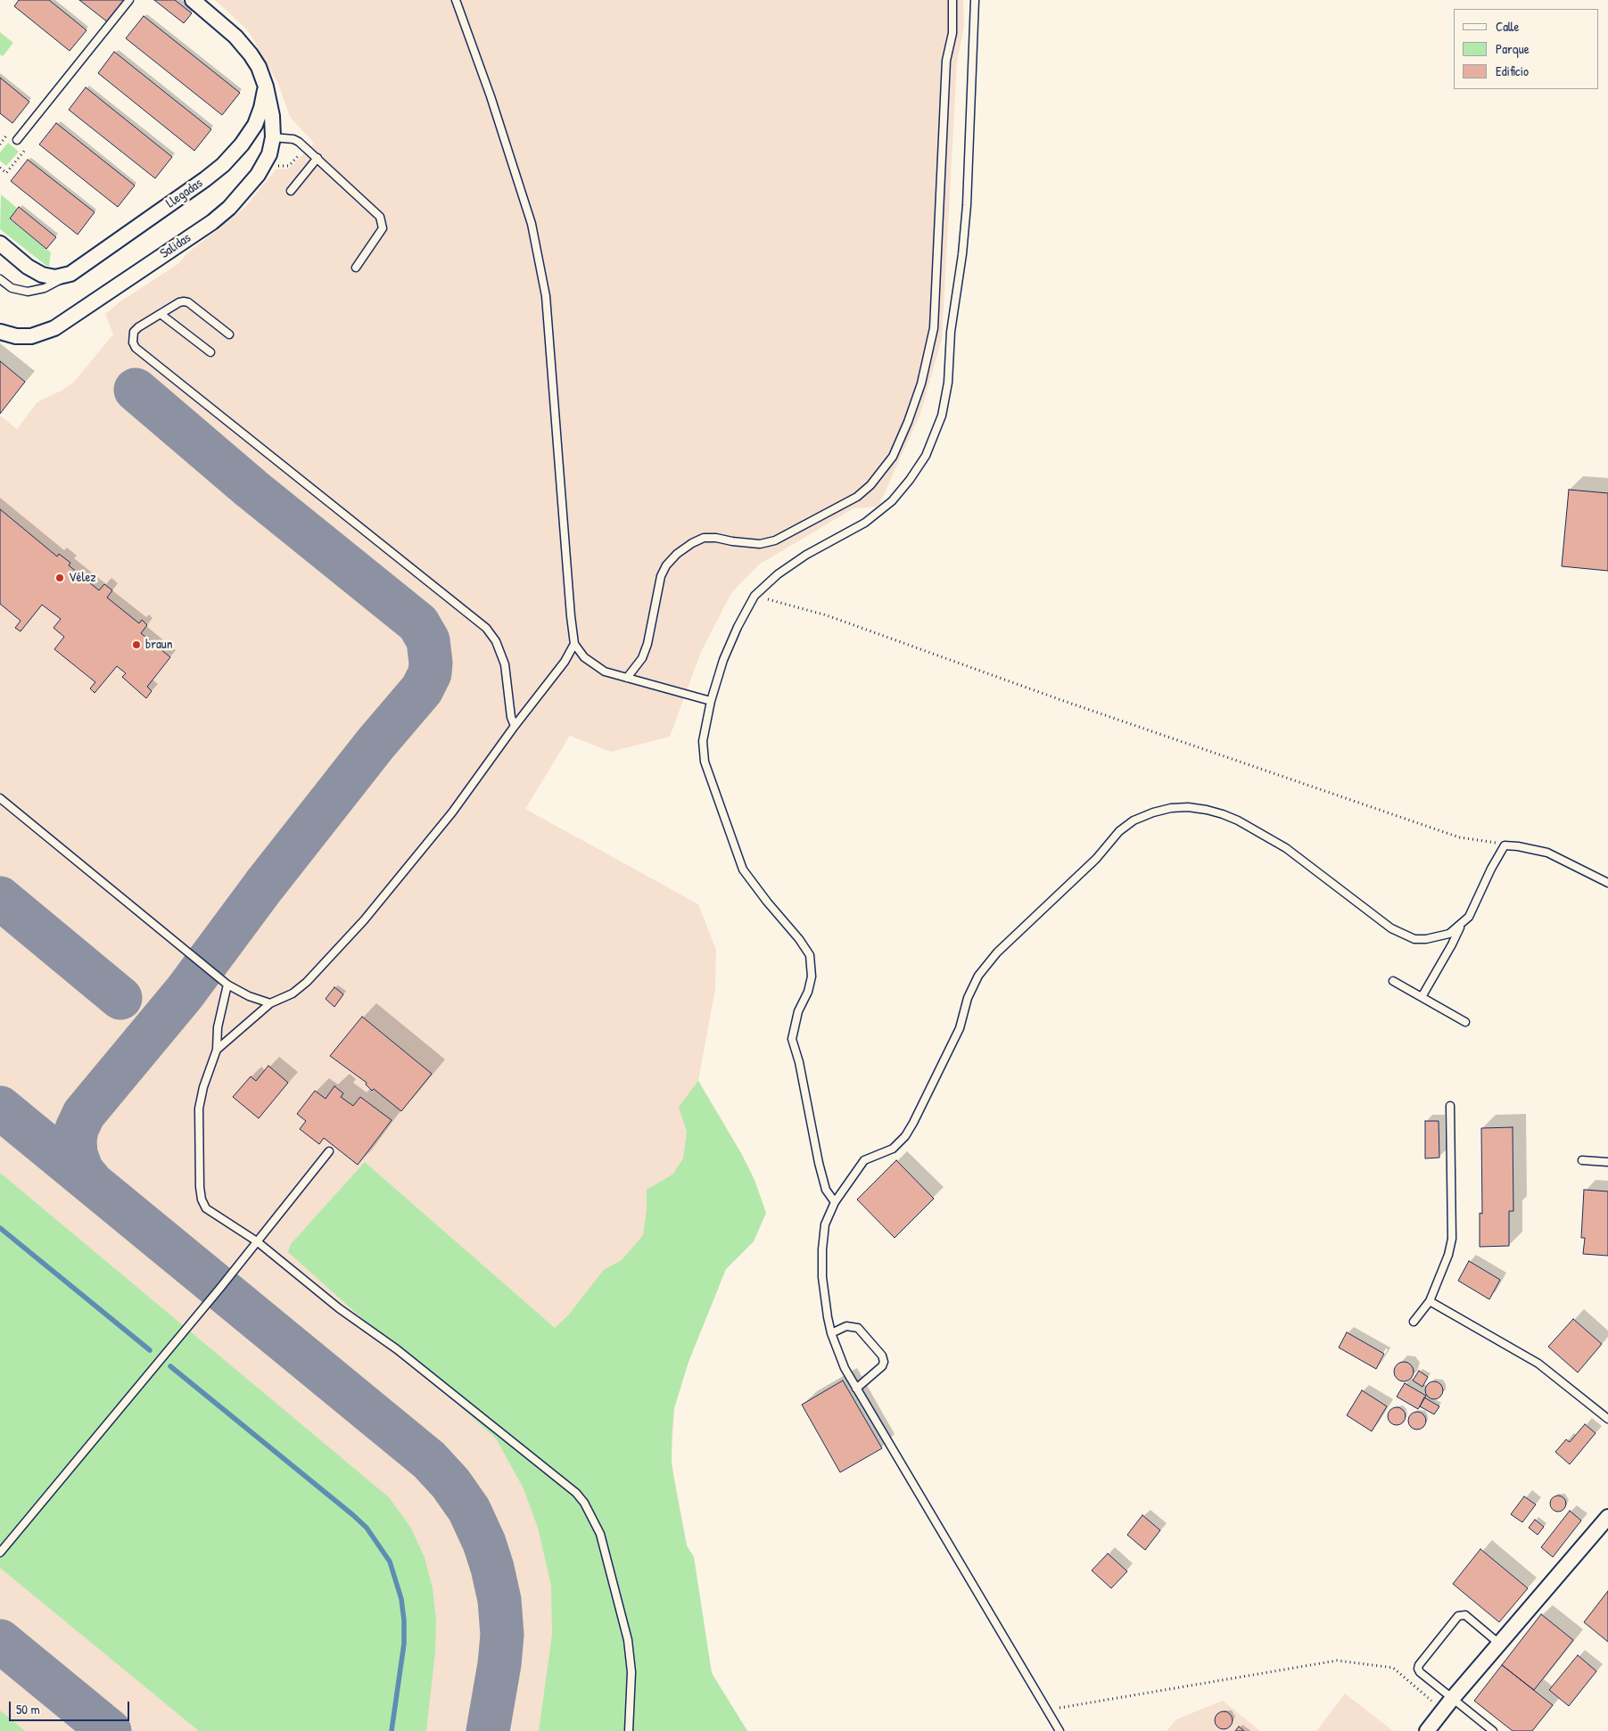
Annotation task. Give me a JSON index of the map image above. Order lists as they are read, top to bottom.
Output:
{
  "streets": {
    "street": ["Llegadas", "Salidas"]
  },
  "crossings": [
    ["Llegadas", "Salidas"]
  ],
  "places": ["Vélez", "braun"],
  "legend": ["Calle", "Parque", "Edificio"],
  "scale_bar": "50 m"
}
